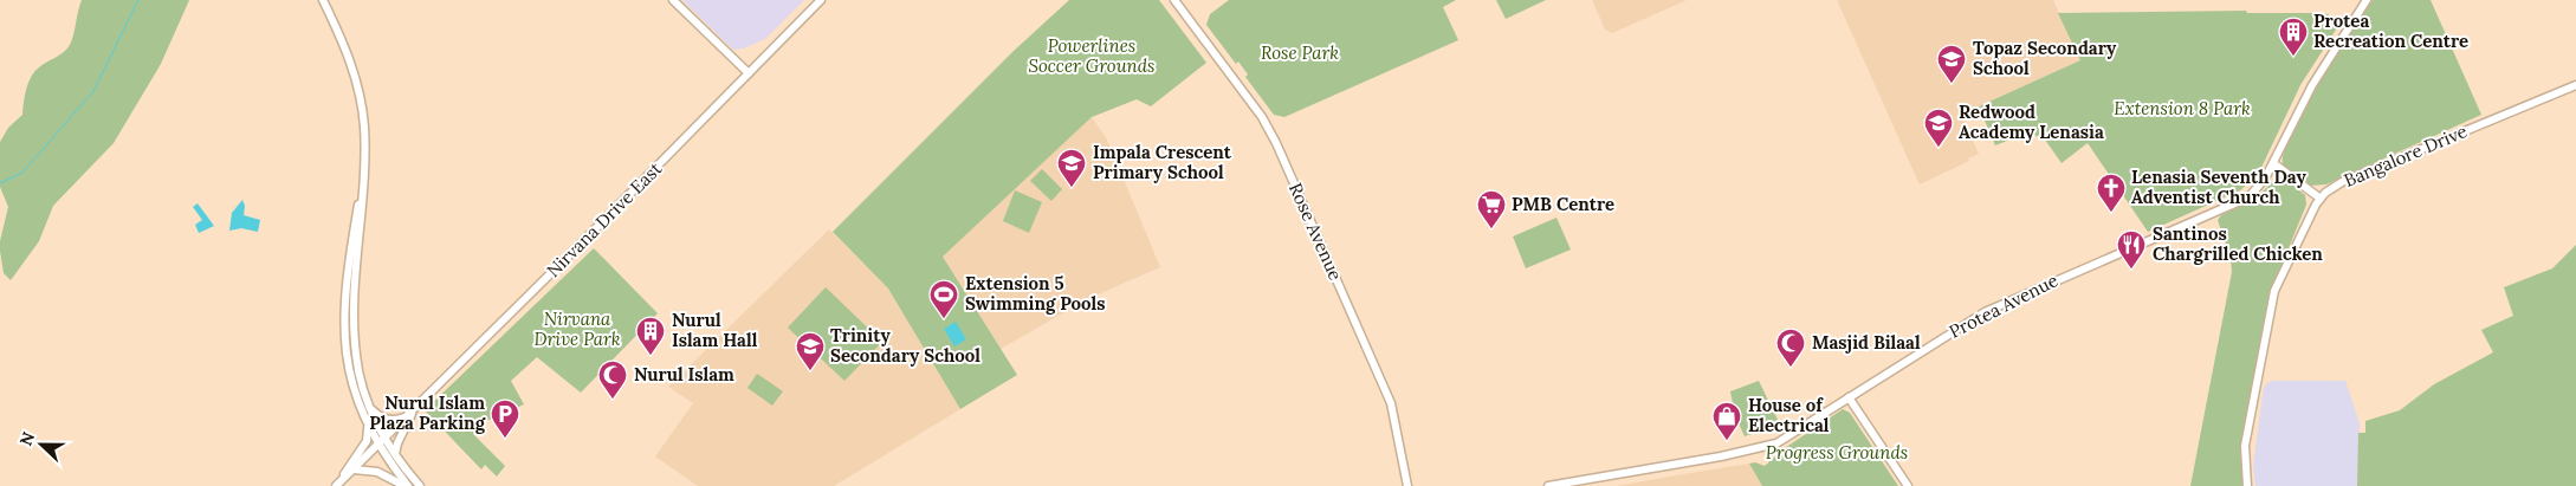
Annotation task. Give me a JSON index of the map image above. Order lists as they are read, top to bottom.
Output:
{
  "streets": {
    "street": [
      "Bangalore Drive",
      "Nirvana Drive East",
      "Rose Avenue",
      "Protea Avenue"
    ]
  },
  "parks": [
    "Powerlines Soccer Grounds",
    "Rose Park",
    "Extension 8 Park",
    "Nirvana Drive Park",
    "Progress Grounds"
  ],
  "places": {
    "building": ["Protea Recreation Centre", "Nurul Islam Hall"],
    "school or university": [
      "Topaz Secondary School",
      "Redwood Academy Lenasia",
      "Impala Crescent Primary School",
      "Trinity Secondary School"
    ],
    "church": ["Lenasia Seventh Day Adventist Church"],
    "supermarket": ["PMB Centre"],
    "restaurant": ["Santinos Chargrilled Chicken"],
    "sports": ["Extension 5 Swimming Pools"],
    "mosque": ["Masjid Bilaal", "Nurul Islam"],
    "parking": ["Nurul Islam Plaza Parking"],
    "shop": ["House of Electrical"]
  },
  "north": "left"
}
